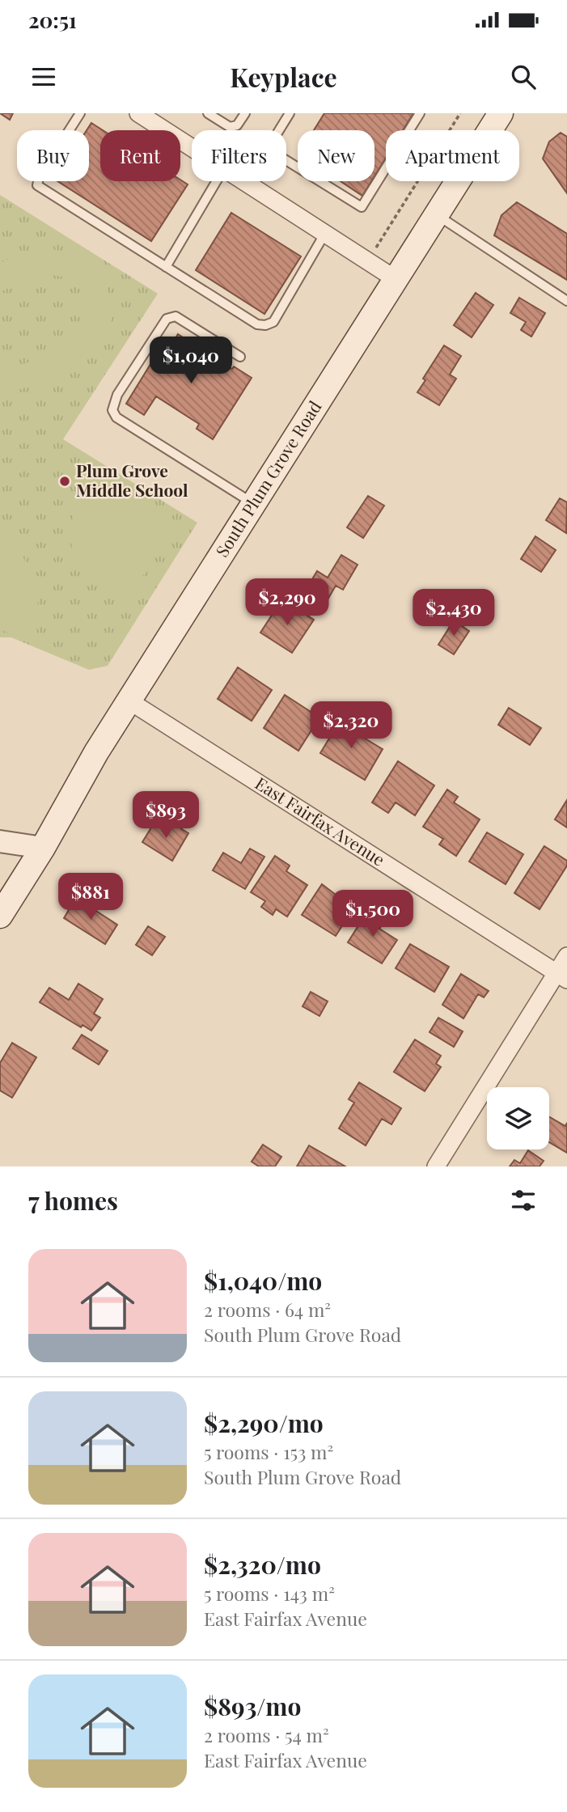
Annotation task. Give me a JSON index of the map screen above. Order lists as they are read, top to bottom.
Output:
{
  "streets": {
    "main road": ["South Plum Grove Road"],
    "street": ["East Fairfax Avenue"]
  },
  "crossings": [
    ["South Plum Grove Road", "East Fairfax Avenue"]
  ],
  "places": ["Plum Grove Middle School"],
  "page": {
    "status": "20:51",
    "header": "Keyplace",
    "chip": [
      "Buy",
      "Rent",
      "Filters",
      "New",
      "Apartment"
    ],
    "price": [
      "$1,040",
      "$2,290",
      "$2,430",
      "$2,320",
      "$893",
      "$881",
      "$1,500"
    ],
    "heading": "7 homes",
    "list": [
      {
        "name": "$1,040/mo",
        "note": "2 rooms · 64 m² · South Plum Grove Road"
      },
      {
        "name": "$2,290/mo",
        "note": "5 rooms · 153 m² · South Plum Grove Road"
      },
      {
        "name": "$2,320/mo",
        "note": "5 rooms · 143 m² · East Fairfax Avenue"
      },
      {
        "name": "$893/mo",
        "note": "2 rooms · 54 m² · East Fairfax Avenue"
      }
    ]
  }
}
